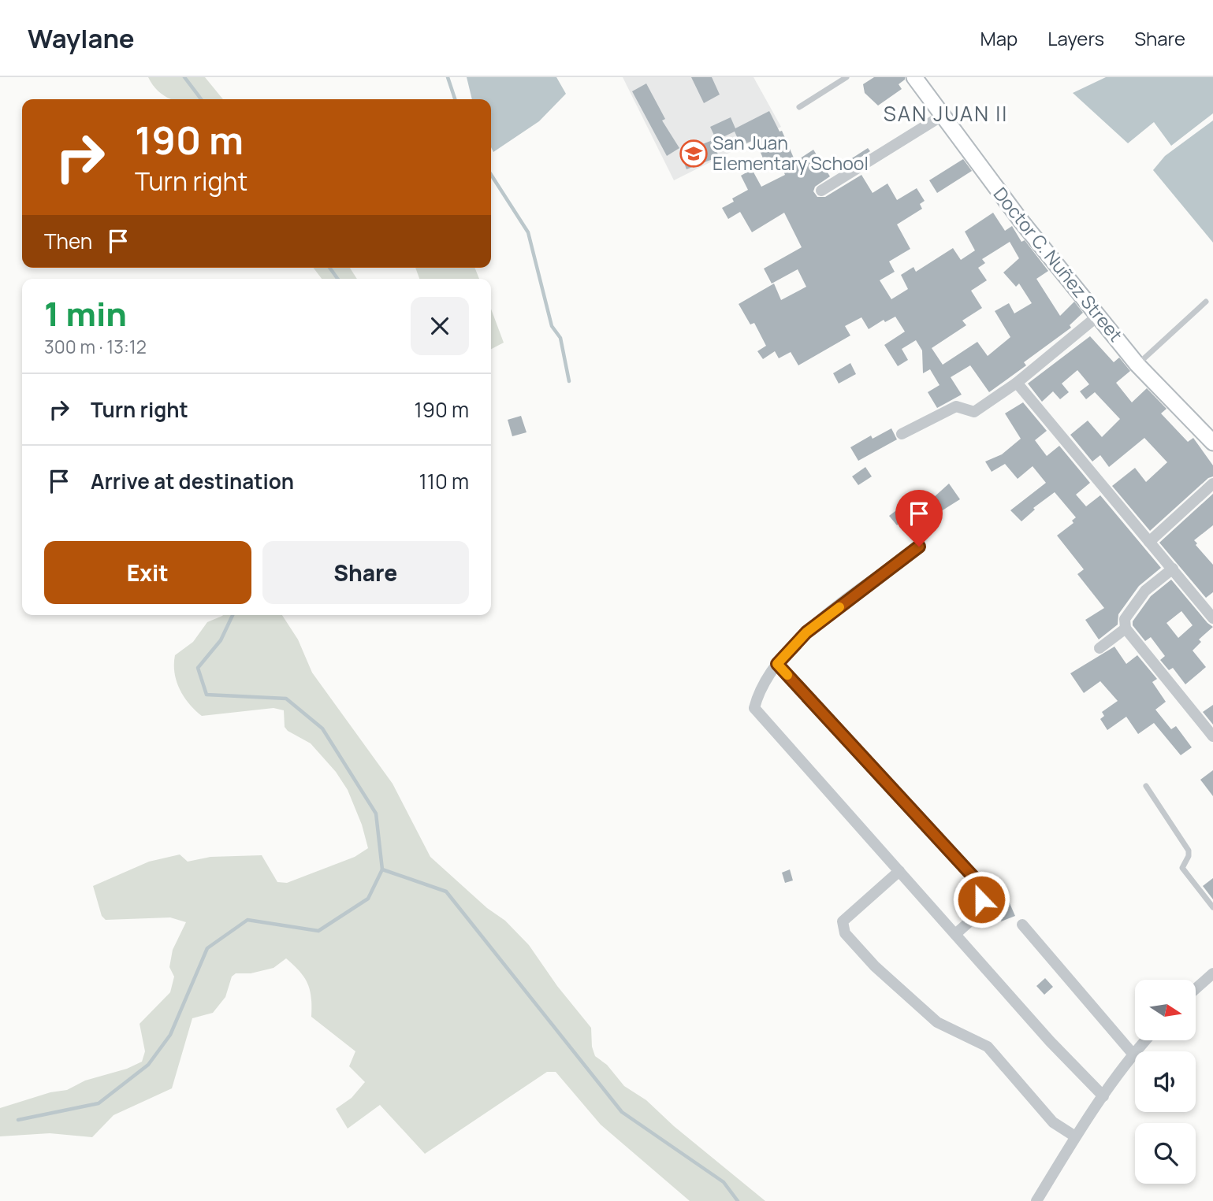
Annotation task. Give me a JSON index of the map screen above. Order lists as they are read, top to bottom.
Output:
{
  "streets": {
    "main road": ["Doctor C. Nuñez Street"]
  },
  "districts": ["SAN JUAN II"],
  "places": {
    "school or university": ["San Juan Elementary School"]
  },
  "north": "right",
  "page": {
    "header": "Waylane",
    "nav": ["Map", "Layers", "Share"],
    "turn": ["190 m", "Turn right"],
    "then": "Then",
    "heading": ["1 min", "300 m · 13:12"],
    "list": [
      {
        "name": "Turn right",
        "value": "190 m"
      },
      {
        "name": "Arrive at destination",
        "value": "110 m"
      }
    ],
    "buttons": ["Exit", "Share"]
  }
}
